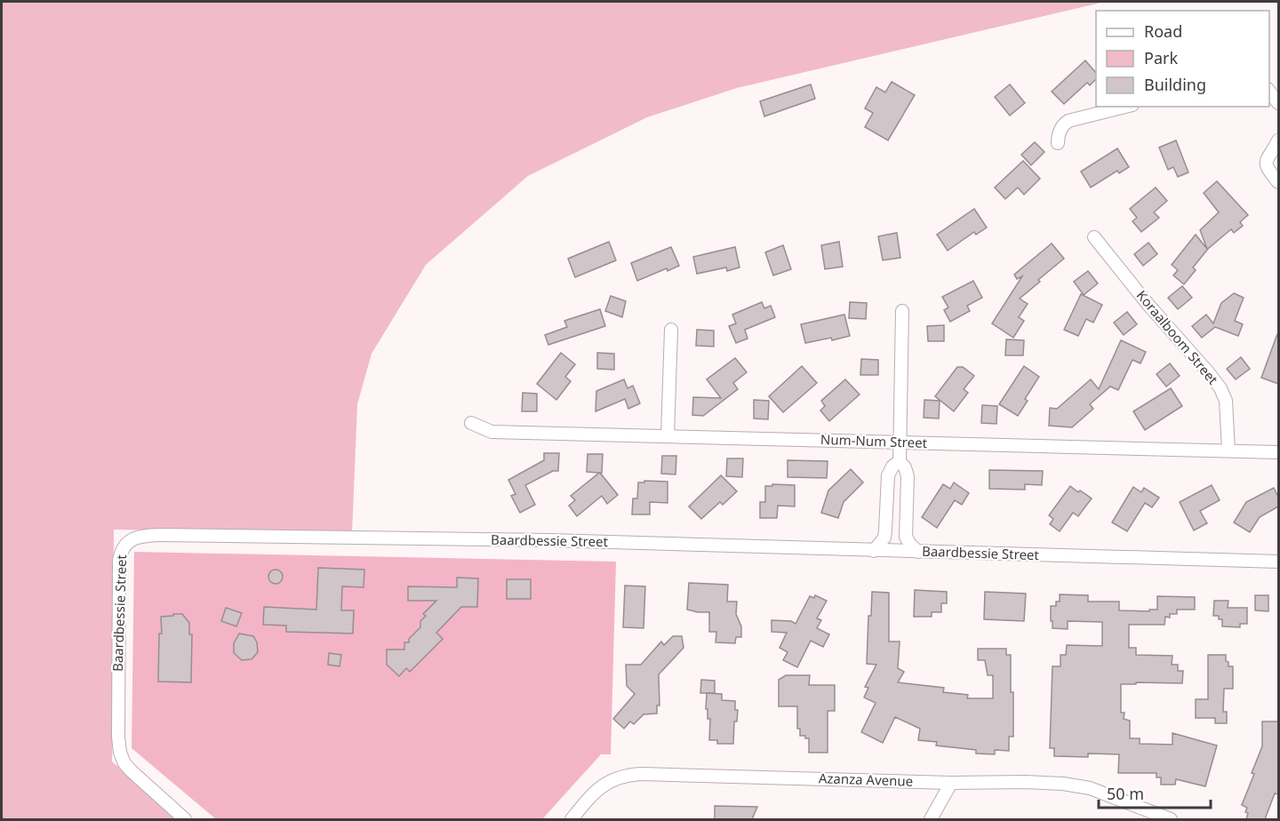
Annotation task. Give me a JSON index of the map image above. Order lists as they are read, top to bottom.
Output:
{
  "streets": {
    "street": [
      "Koraalboom Street",
      "Num-Num Street",
      "Baardbessie Street",
      "Azanza Avenue"
    ]
  },
  "crossings": [
    ["Koraalboom Street", "Num-Num Street"]
  ],
  "legend": ["Road", "Park", "Building"],
  "scale_bar": "50 m"
}
